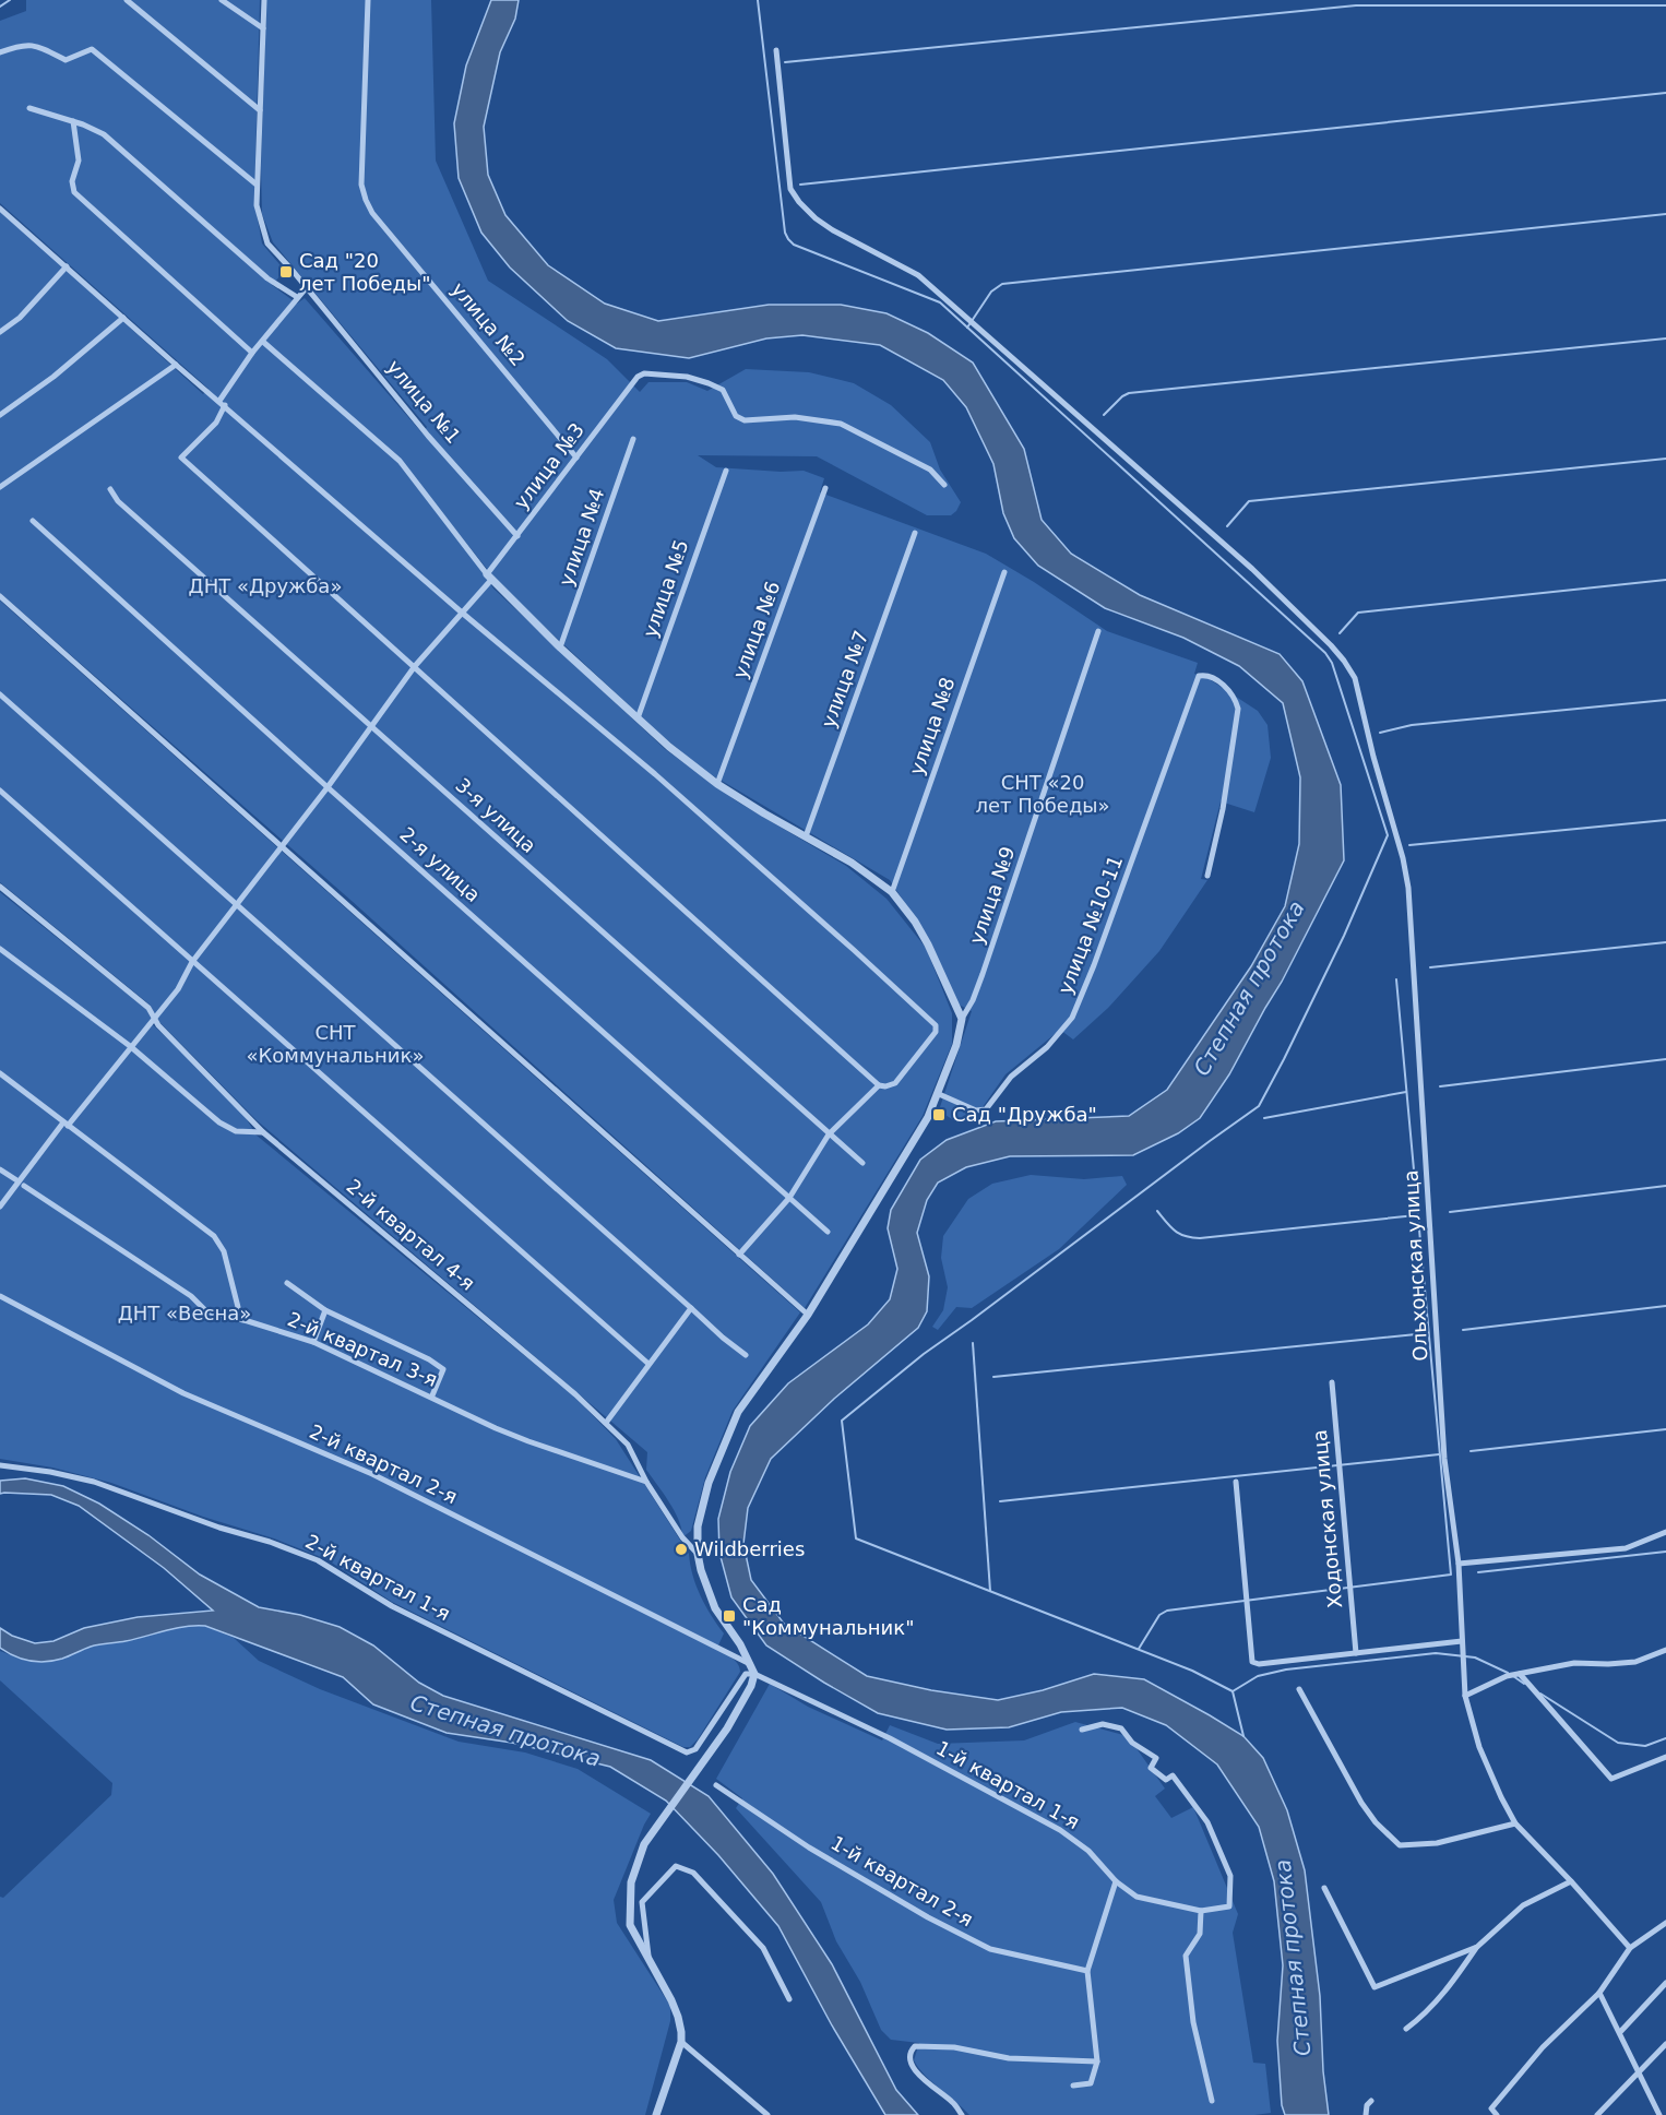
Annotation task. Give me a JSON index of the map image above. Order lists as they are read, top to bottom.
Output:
{
  "streets": {
    "street": [
      "улица №2",
      "улица №1",
      "улица №3",
      "улица №4",
      "улица №5",
      "улица №6",
      "улица №7",
      "улица №8",
      "3-я улица",
      "2-я улица",
      "улица №9",
      "улица №10-11",
      "2-й квартал 4-я",
      "Ольхонская улица",
      "2-й квартал 3-я",
      "2-й квартал 2-я",
      "Ходонская улица",
      "2-й квартал 1-я",
      "1-й квартал 1-я",
      "1-й квартал 2-я"
    ]
  },
  "crossings": [
    ["улица №2", "улица №3"],
    ["улица №1", "улица №3"],
    ["улица №3", "3-я улица"],
    ["улица №3", "2-я улица"],
    ["улица №3", "2-й квартал 4-я"],
    ["улица №3", "2-й квартал 3-я"],
    ["2-й квартал 4-я", "2-й квартал 3-я"],
    ["2-й квартал 1-я", "1-й квартал 1-я"]
  ],
  "water": ["Степная протока"],
  "parks": [
    "ДНТ «Дружба»",
    "СНТ «20 лет Победы»",
    "СНТ «Коммунальник»",
    "ДНТ «Весна»"
  ],
  "places": {
    "transit": ["Сад \"20 лет Победы\"", "Сад \"Дружба\"", "Сад \"Коммунальник\""],
    "other": ["Wildberries"]
  }
}
